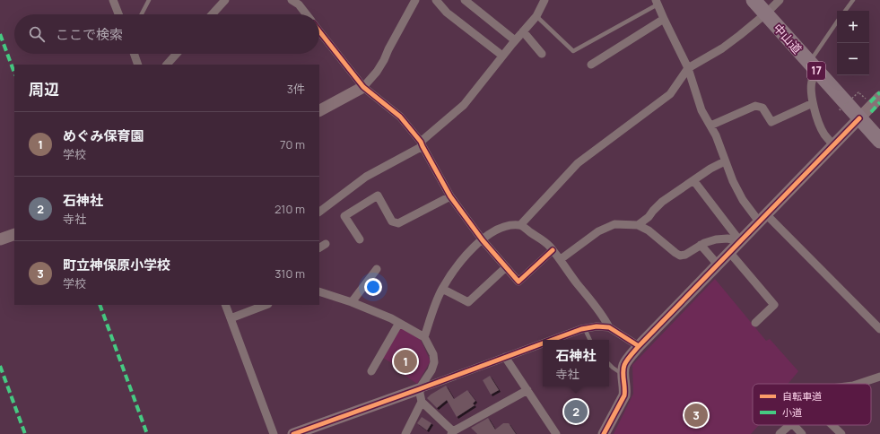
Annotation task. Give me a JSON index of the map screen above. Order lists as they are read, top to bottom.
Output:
{
  "streets": {
    "highway": ["中山道", "17"]
  },
  "legend": ["自転車道", "小道"],
  "page": {
    "map_buttons": ["+", "−"],
    "search": "ここで検索",
    "heading": ["周辺", "3件"],
    "list": [
      {
        "mark": "1",
        "name": "めぐみ保育園",
        "note": "学校",
        "value": "70 m"
      },
      {
        "mark": "2",
        "name": "石神社",
        "note": "寺社",
        "value": "210 m"
      },
      {
        "mark": "3",
        "name": "町立神保原小学校",
        "note": "学校",
        "value": "310 m"
      }
    ],
    "popup": ["石神社", "寺社"],
    "pins": ["1", "2", "3"]
  }
}
